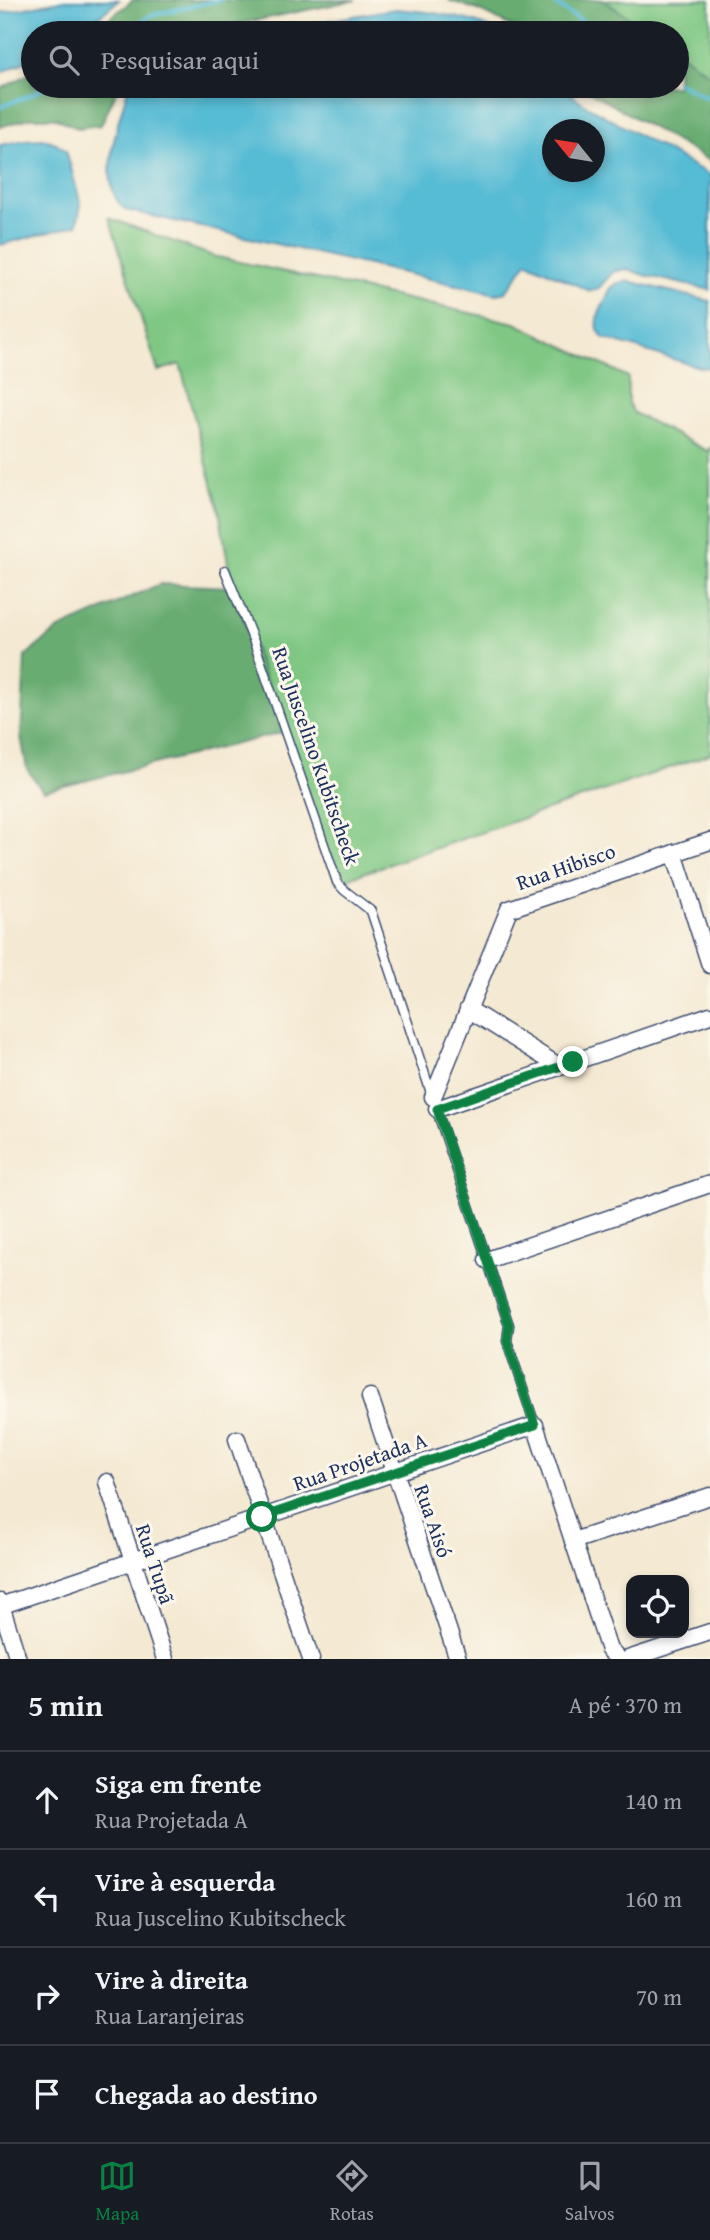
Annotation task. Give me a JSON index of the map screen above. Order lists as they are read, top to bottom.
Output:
{
  "streets": {
    "street": [
      "Rua Juscelino Kubitscheck",
      "Rua Hibisco",
      "Rua Projetada A",
      "Rua Aisó",
      "Rua Tupã"
    ]
  },
  "crossings": [
    ["Rua Juscelino Kubitscheck", "Rua Hibisco"],
    ["Rua Juscelino Kubitscheck", "Rua Projetada A"],
    ["Rua Projetada A", "Rua Aisó"],
    ["Rua Projetada A", "Rua Tupã"]
  ],
  "north": "top left",
  "page": {
    "search": "Pesquisar aqui",
    "heading": ["5 min", "A pé · 370 m"],
    "list": [
      ["Siga em frente", "Rua Projetada A", "140 m"],
      ["Vire à esquerda", "Rua Juscelino Kubitscheck", "160 m"],
      ["Vire à direita", "Rua Laranjeiras", "70 m"],
      "Chegada ao destino"
    ],
    "nav": ["Mapa", "Rotas", "Salvos"]
  }
}
